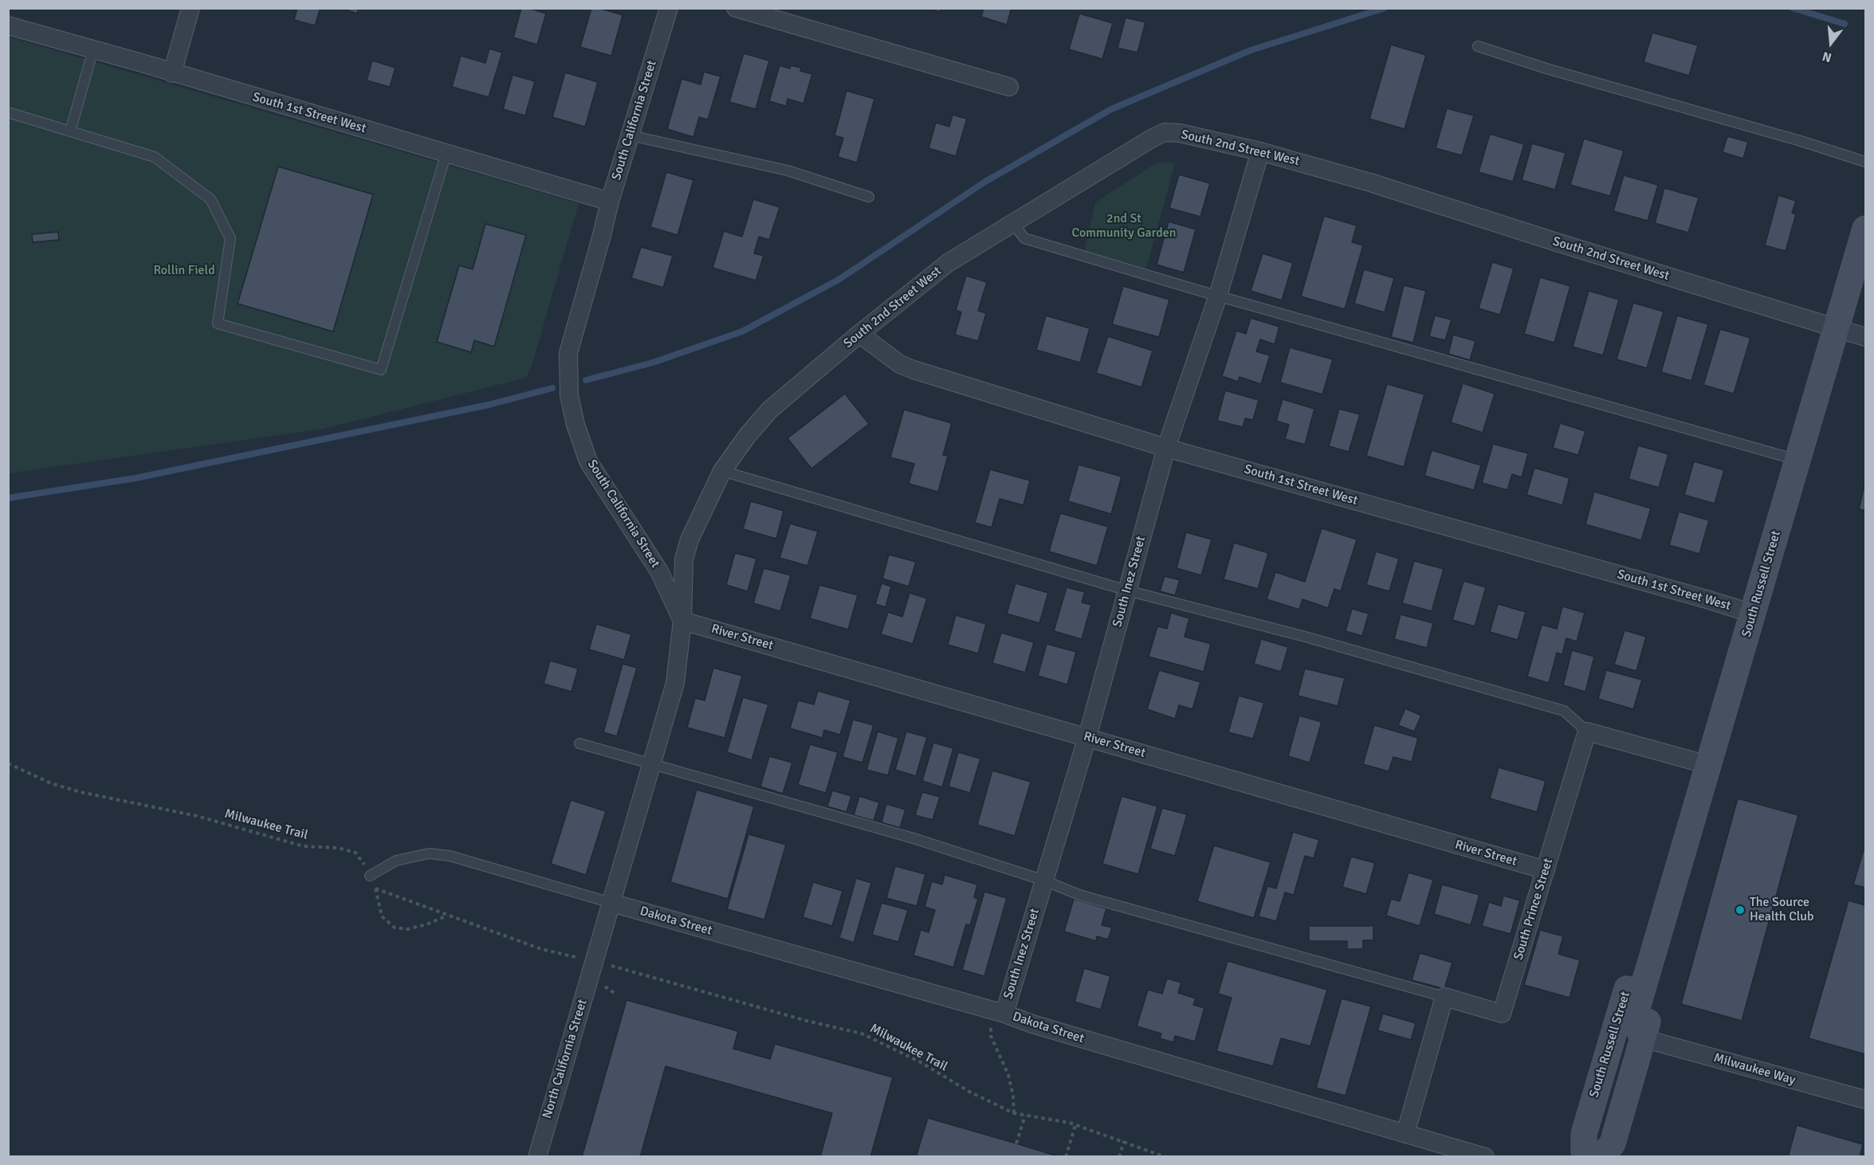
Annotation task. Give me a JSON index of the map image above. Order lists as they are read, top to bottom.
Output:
{
  "streets": {
    "main road": ["South Russell Street"],
    "street": [
      "South 1st Street West",
      "South California Street",
      "South 2nd Street West",
      "South Inez Street",
      "River Street",
      "South Prince Street",
      "Dakota Street",
      "North California Street",
      "Milwaukee Way"
    ],
    "path": ["Milwaukee Trail"]
  },
  "crossings": [
    ["South 1st Street West", "South California Street"],
    ["South 1st Street West", "South 2nd Street West"],
    ["South 1st Street West", "South Inez Street"],
    ["South 1st Street West", "South Russell Street"],
    ["South California Street", "South 2nd Street West"],
    ["South California Street", "River Street"],
    ["South 2nd Street West", "South Inez Street"],
    ["South 2nd Street West", "South Russell Street"],
    ["South 2nd Street West", "River Street"],
    ["South Inez Street", "River Street"],
    ["South Inez Street", "Dakota Street"],
    ["South Russell Street", "Milwaukee Way"],
    ["River Street", "South Prince Street"],
    ["Milwaukee Trail", "North California Street"]
  ],
  "parks": ["2nd St Community Garden", "Rollin Field"],
  "places": ["The Source Health Club"],
  "north": "bottom"
}
